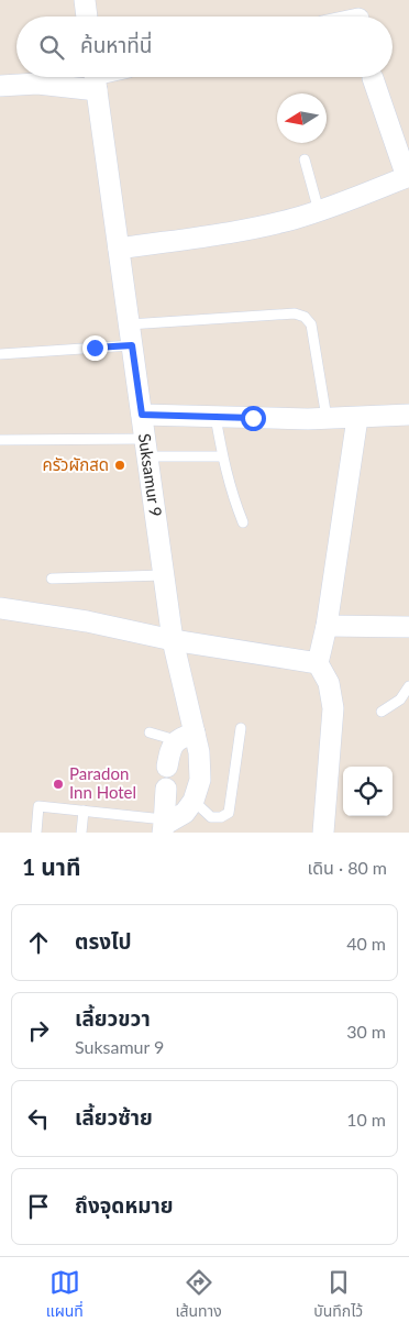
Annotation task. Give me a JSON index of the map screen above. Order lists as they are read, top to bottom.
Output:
{
  "streets": {
    "street": ["Suksamur 9"]
  },
  "places": ["ครัวผักสด", "Paradon Inn Hotel"],
  "north": "left",
  "page": {
    "search": "ค้นหาที่นี่",
    "heading": ["1 นาที", "เดิน · 80 m"],
    "list": [
      ["ตรงไป", "40 m"],
      ["เลี้ยวขวา", "Suksamur 9", "30 m"],
      ["เลี้ยวซ้าย", "10 m"],
      "ถึงจุดหมาย"
    ],
    "nav": ["แผนที่", "เส้นทาง", "บันทึกไว้"]
  }
}
